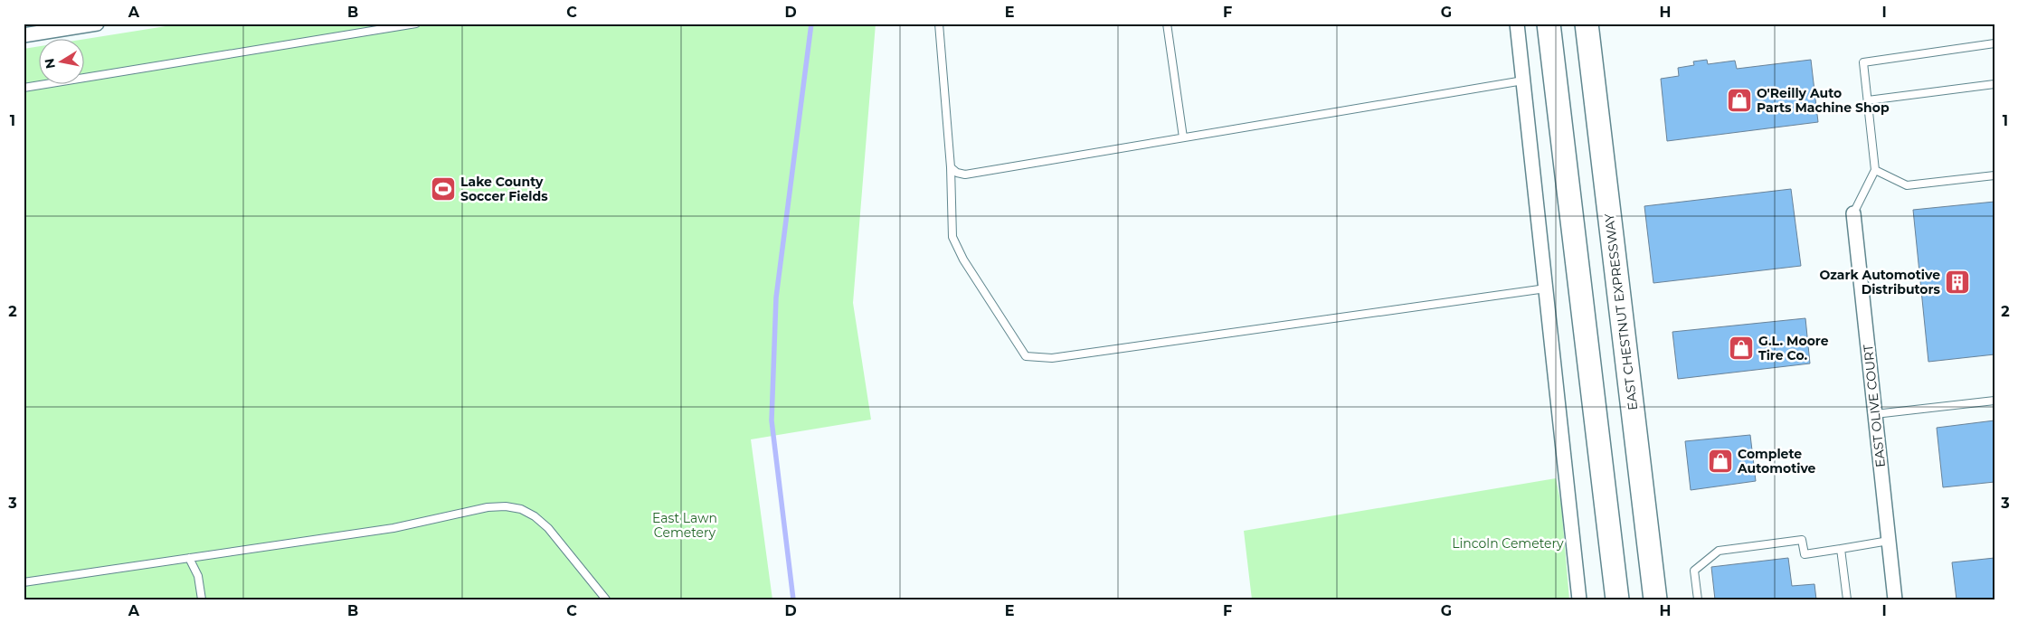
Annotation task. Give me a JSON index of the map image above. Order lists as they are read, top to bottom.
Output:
{
  "streets": {
    "main road": ["EAST CHESTNUT EXPRESSWAY"],
    "street": ["EAST OLIVE COURT"]
  },
  "parks": ["East Lawn Cemetery", "Lincoln Cemetery"],
  "places": {
    "shop": ["O'Reilly Auto Parts Machine Shop", "G.L. Moore Tire Co.", "Complete Automotive"],
    "sports": ["Lake County Soccer Fields"],
    "building": ["Ozark Automotive Distributors"]
  },
  "north": "left",
  "grid": {
    "columns": [
      "A",
      "B",
      "C",
      "D",
      "E",
      "F",
      "G",
      "H",
      "I"
    ],
    "rows": ["1", "2", "3"]
  }
}
